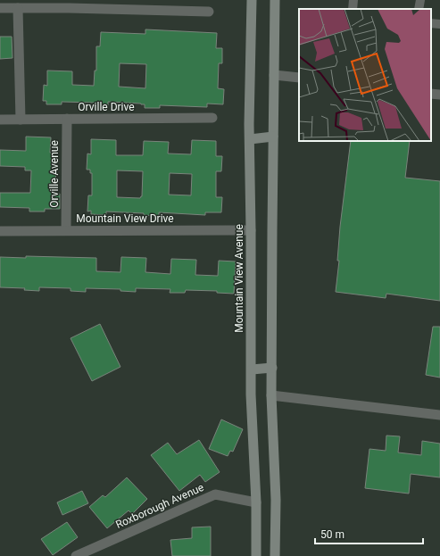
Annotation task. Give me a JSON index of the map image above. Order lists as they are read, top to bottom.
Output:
{
  "streets": {
    "main road": ["Mountain View Avenue"],
    "street": [
      "Orville Drive",
      "Orville Avenue",
      "Mountain View Drive",
      "Roxborough Avenue"
    ]
  },
  "crossings": [
    ["Orville Drive", "Orville Avenue"],
    ["Orville Avenue", "Mountain View Drive"],
    ["Mountain View Drive", "Mountain View Avenue"],
    ["Mountain View Avenue", "Roxborough Avenue"]
  ],
  "scale_bar": "50 m"
}
